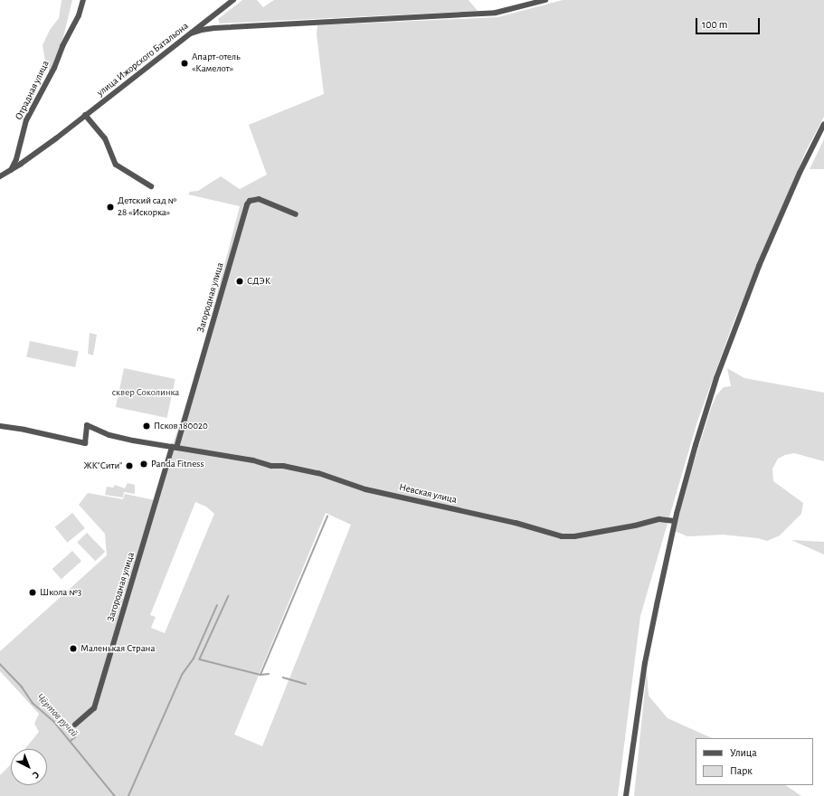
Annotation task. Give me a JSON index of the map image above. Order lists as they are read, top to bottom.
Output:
{
  "streets": {
    "street": [
      "улица Ижорского Батальона",
      "Отрадная улица",
      "Загородная улица",
      "Невская улица"
    ]
  },
  "crossings": [
    ["улица Ижорского Батальона", "Отрадная улица"],
    ["Загородная улица", "Невская улица"]
  ],
  "water": ["Чёртов ручей"],
  "parks": ["сквер Соколинка"],
  "places": [
    "Апарт-отель «Камелот»",
    "Детский сад № 28 «Искорка»",
    "СДЭК",
    "Псков 180020",
    "Panda Fitness",
    "ЖК\"Сити\"",
    "Школа №3",
    "Маленькая Страна"
  ],
  "legend": ["Улица", "Парк"],
  "scale_bar": "100 m",
  "north": "bottom right"
}
